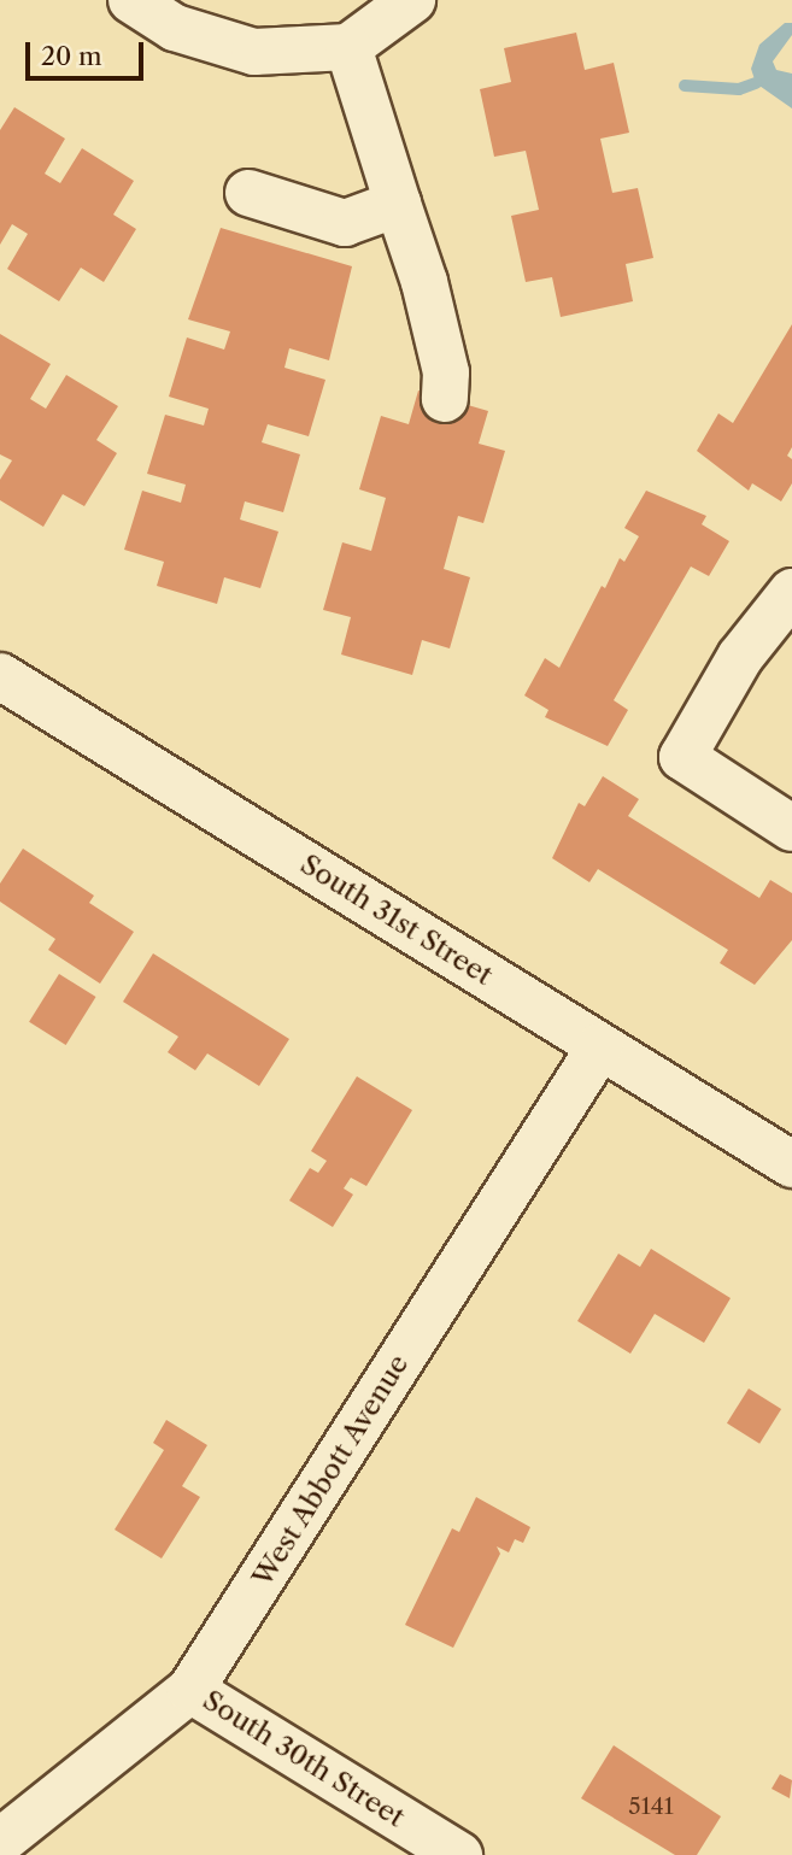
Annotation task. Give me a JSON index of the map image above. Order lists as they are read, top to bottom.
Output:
{
  "streets": {
    "street": ["South 31st Street", "West Abbott Avenue", "South 30th Street"]
  },
  "crossings": [
    ["South 31st Street", "West Abbott Avenue"],
    ["West Abbott Avenue", "South 30th Street"]
  ],
  "house_numbers": ["5141"],
  "scale_bar": "20 m"
}
